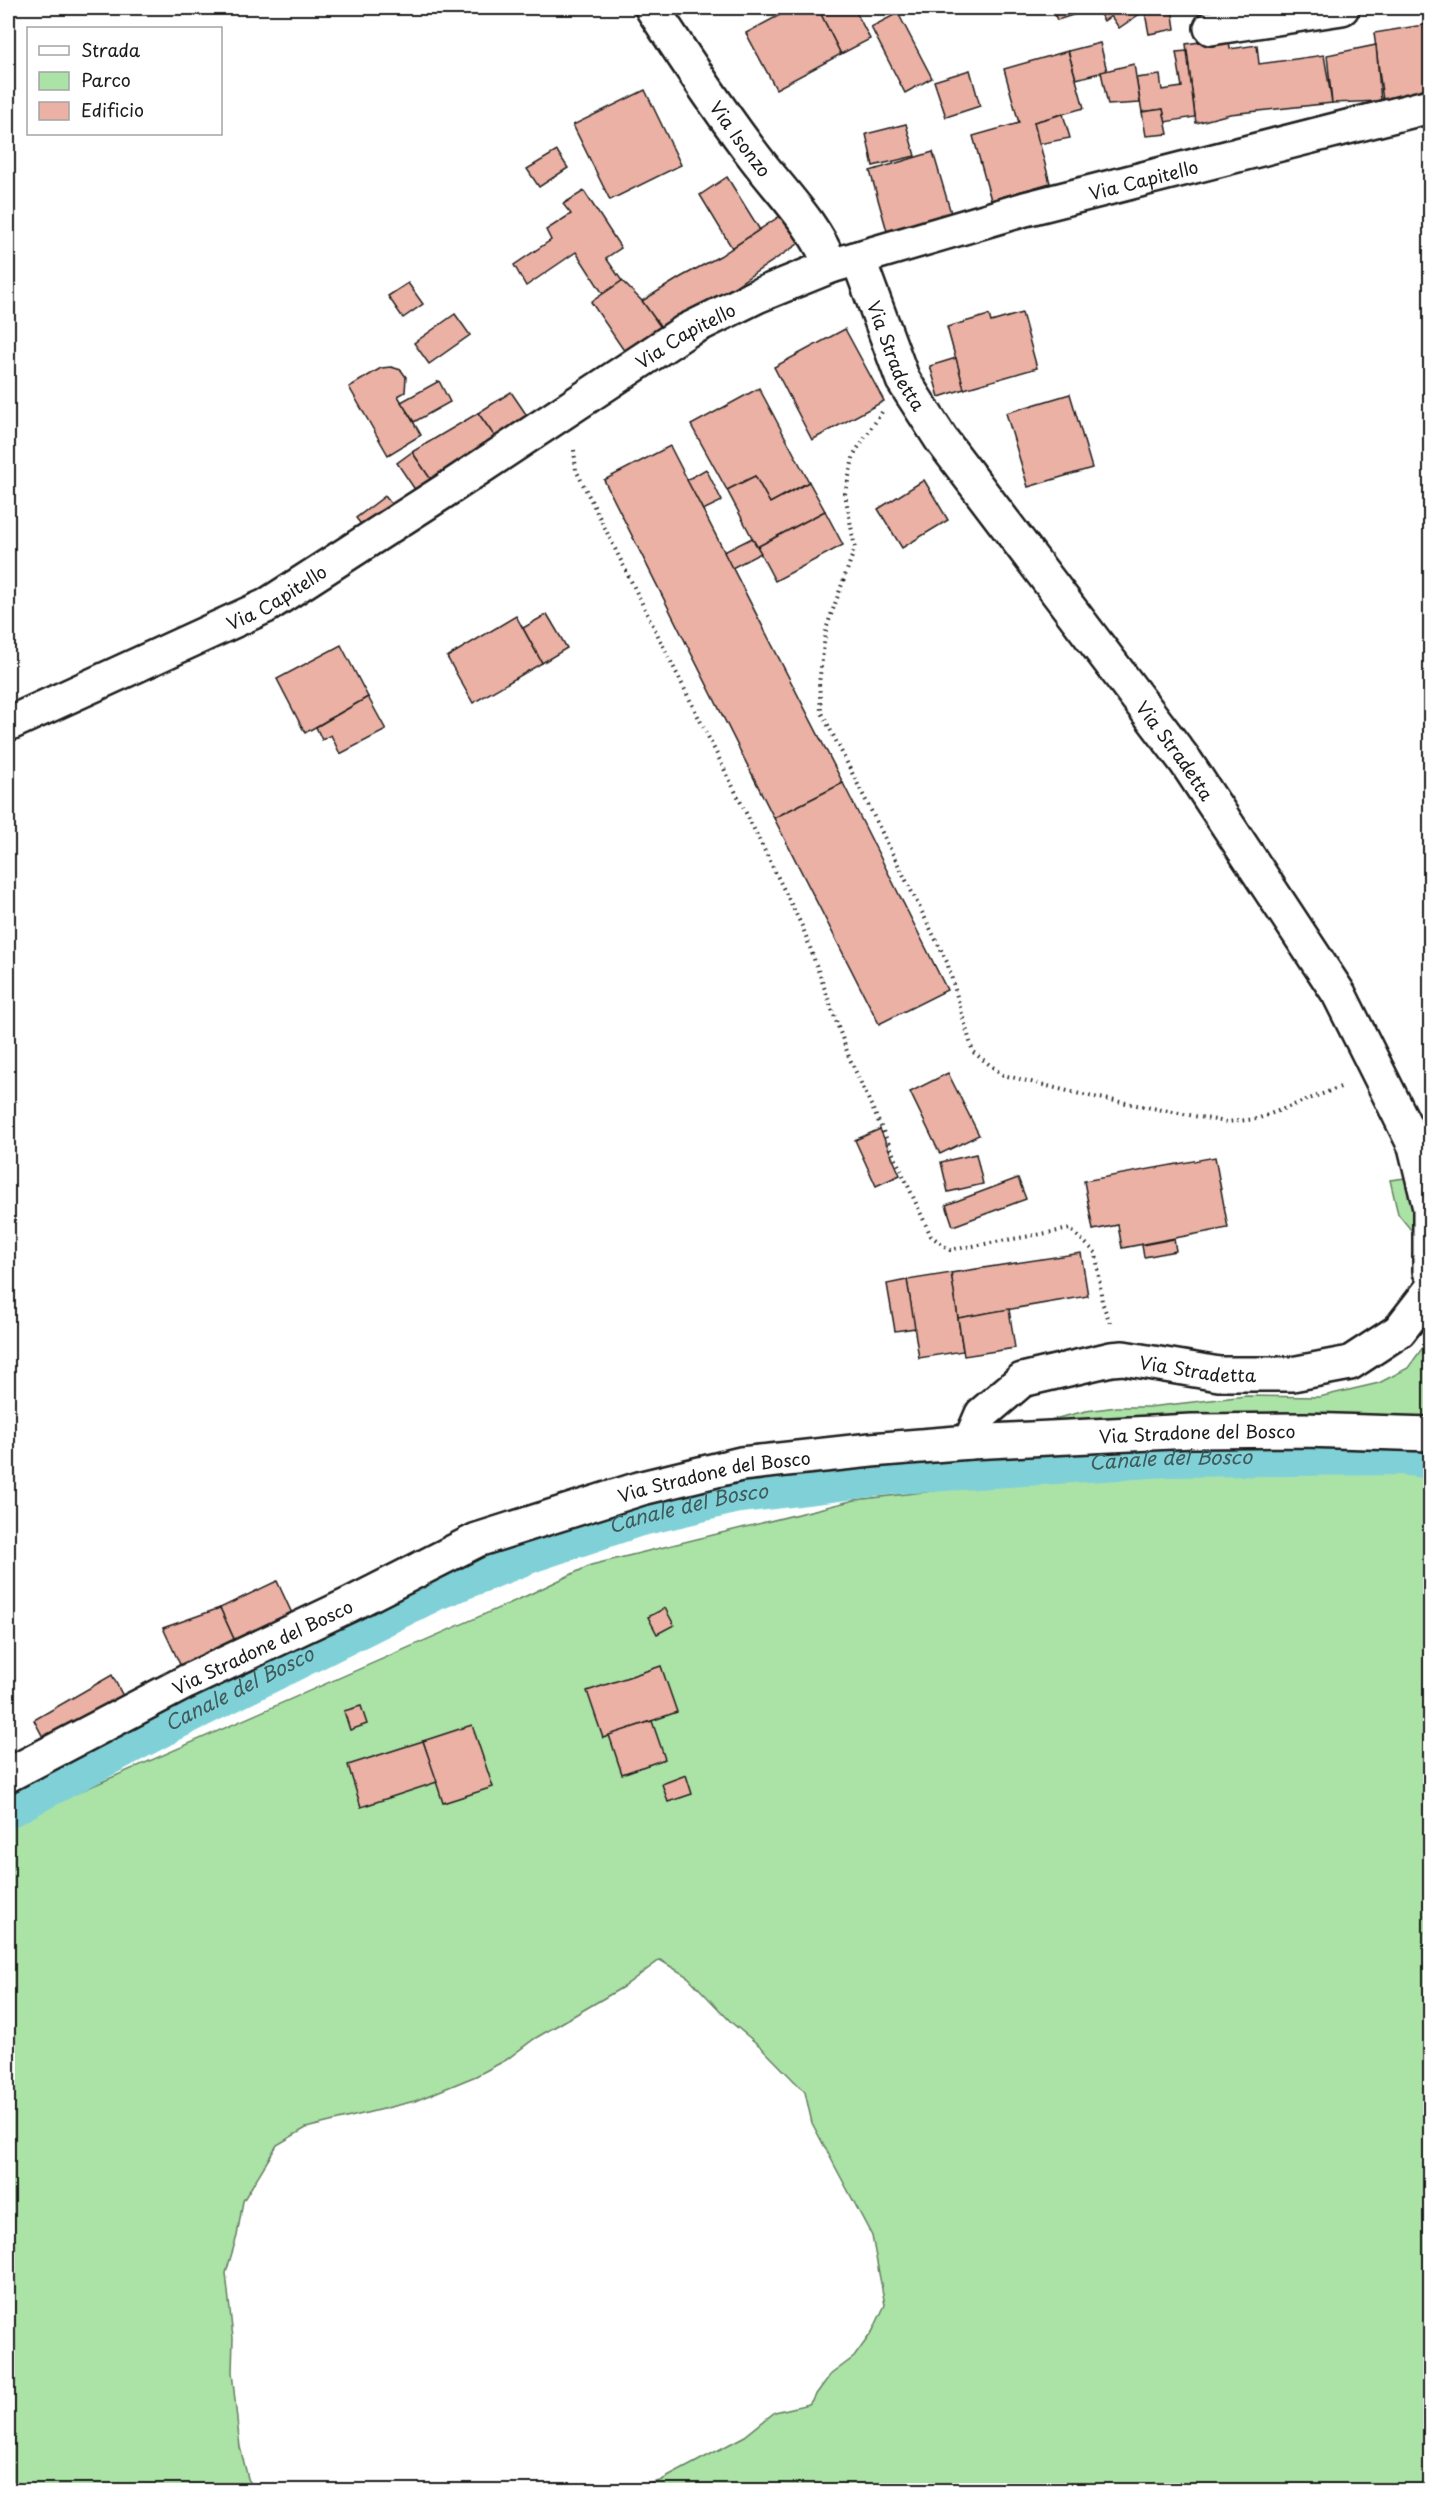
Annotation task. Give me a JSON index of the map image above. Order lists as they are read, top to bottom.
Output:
{
  "streets": {
    "street": [
      "Via Isonzo",
      "Via Capitello",
      "Via Stradetta",
      "Via Stradone del Bosco"
    ]
  },
  "crossings": [
    ["Via Isonzo", "Via Capitello"],
    ["Via Isonzo", "Via Stradetta"],
    ["Via Capitello", "Via Stradetta"],
    ["Via Stradetta", "Via Stradone del Bosco"]
  ],
  "water": ["Canale del Bosco"],
  "legend": ["Strada", "Parco", "Edificio"]
}
